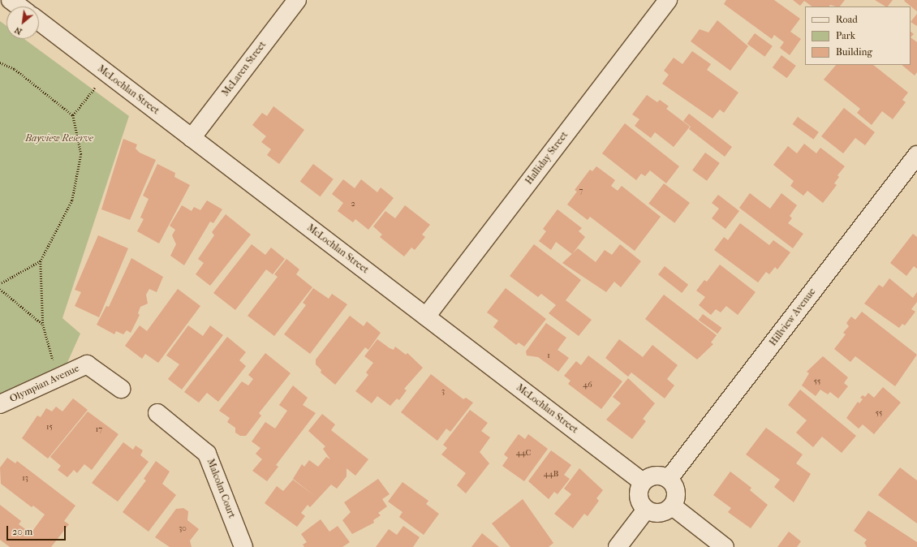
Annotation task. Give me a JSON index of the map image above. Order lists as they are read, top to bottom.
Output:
{
  "streets": {
    "street": [
      "McLaren Street",
      "McLochlan Street",
      "Halliday Street",
      "Hillview Avenue",
      "Olympian Avenue",
      "Malcolm Court"
    ]
  },
  "crossings": [
    ["McLaren Street", "McLochlan Street"],
    ["McLochlan Street", "Halliday Street"],
    ["McLochlan Street", "Hillview Avenue"]
  ],
  "parks": ["Bayview Reserve"],
  "house_numbers": [
    "7",
    "2",
    "1",
    "55",
    "46",
    "3",
    "55",
    "15",
    "17",
    "44C",
    "44B",
    "13",
    "30"
  ],
  "legend": ["Road", "Park", "Building"],
  "scale_bar": "20 m",
  "north": "bottom left"
}
